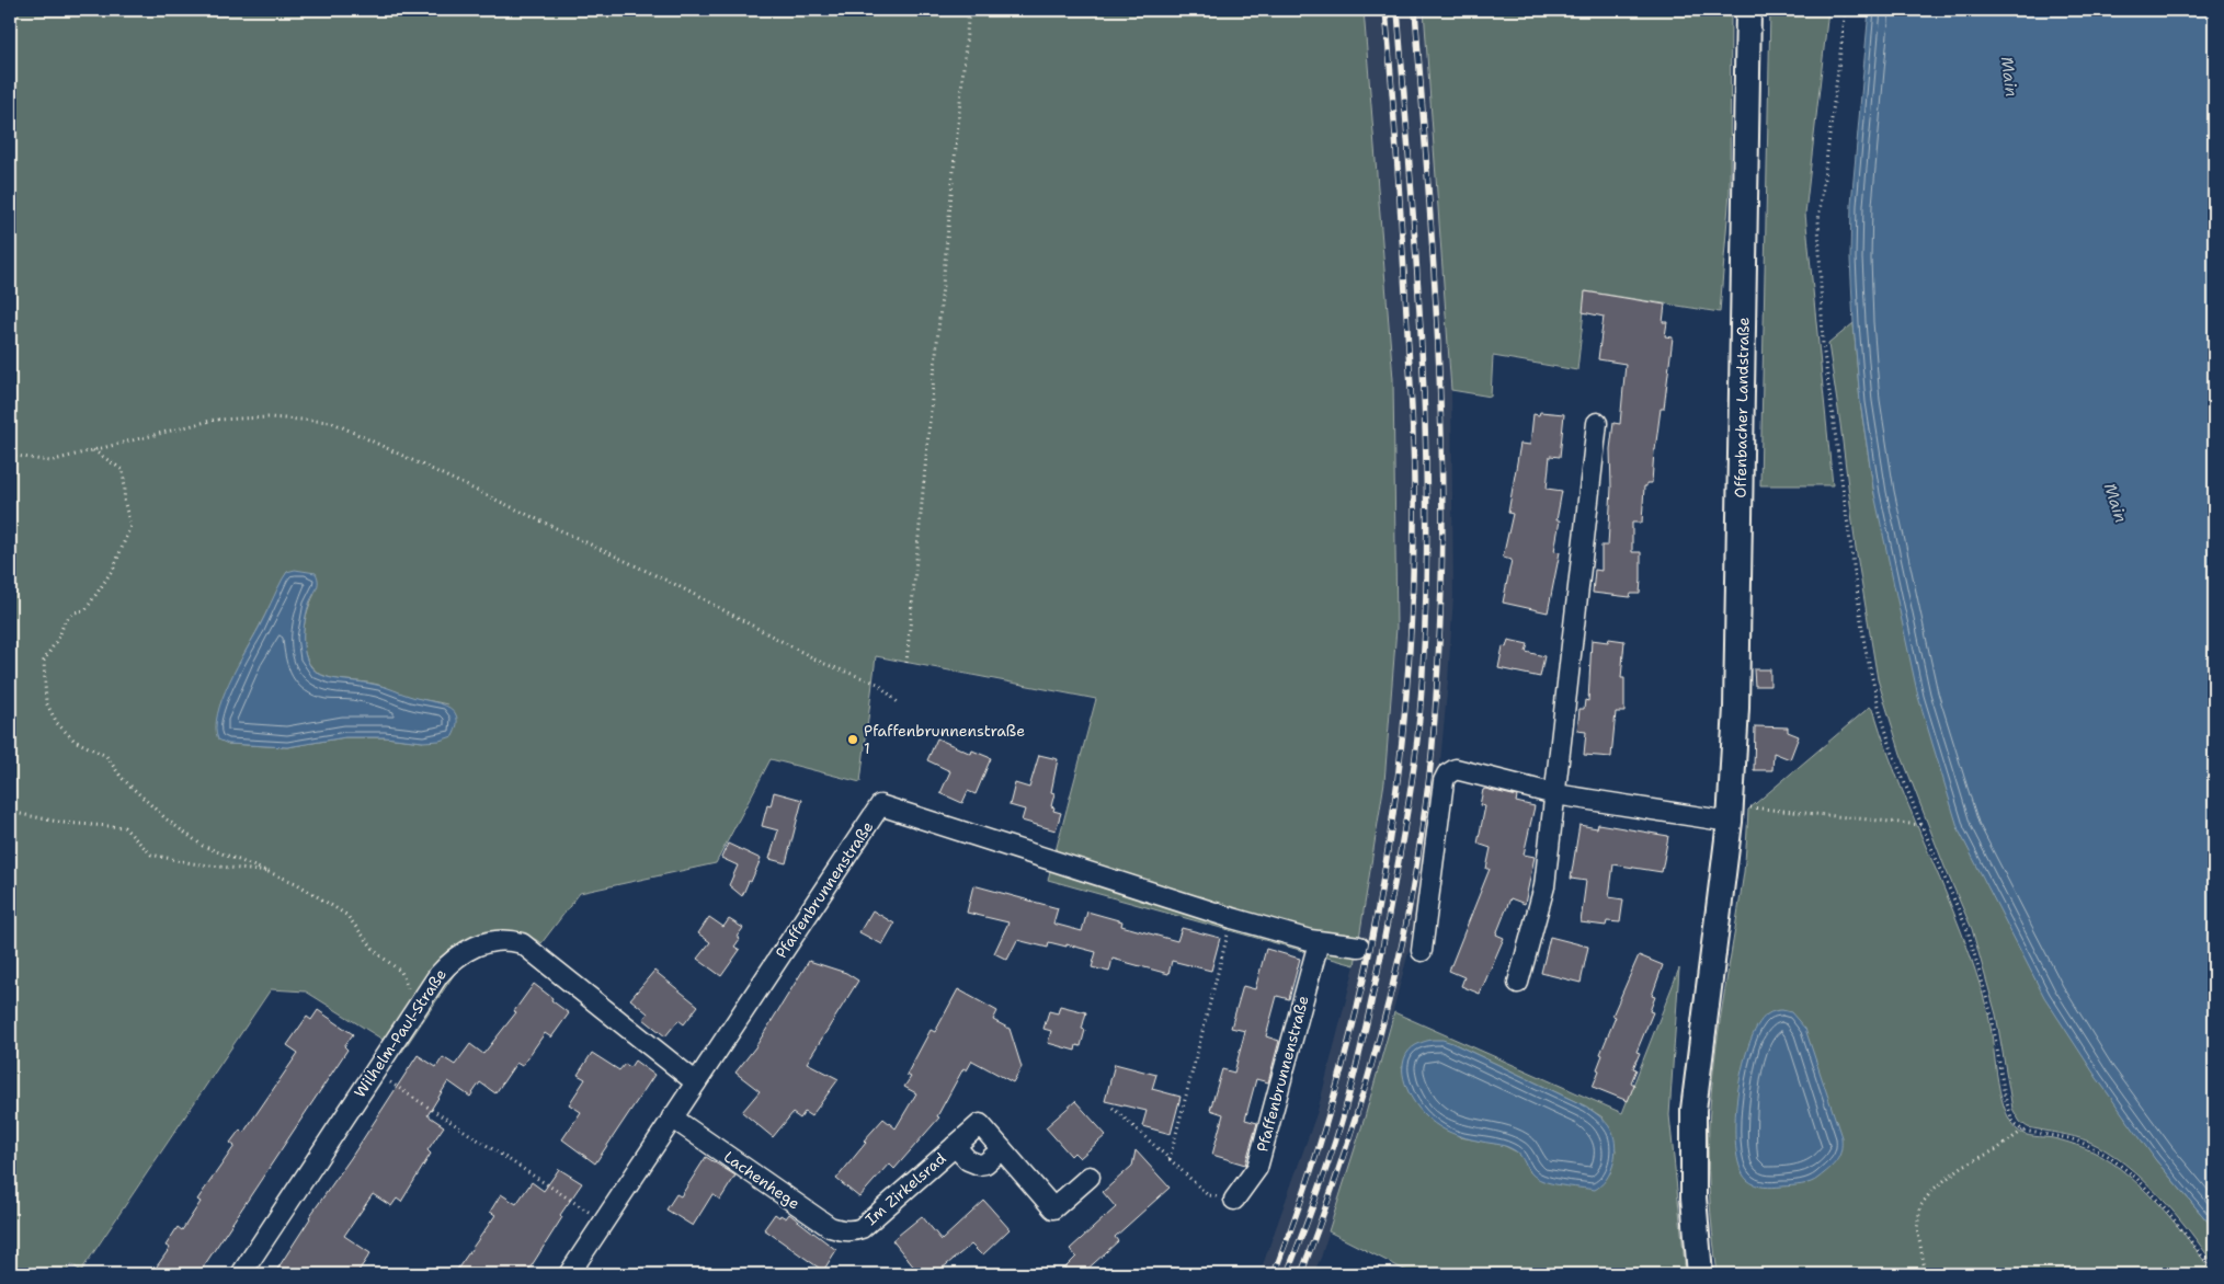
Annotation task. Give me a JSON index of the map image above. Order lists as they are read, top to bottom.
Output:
{
  "streets": {
    "main road": ["Offenbacher Landstraße"],
    "street": [
      "Pfaffenbrunnenstraße",
      "Wilhelm-Paul-Straße",
      "Lachenhege",
      "Im Zirkelsrad"
    ]
  },
  "crossings": [
    ["Pfaffenbrunnenstraße", "Wilhelm-Paul-Straße"],
    ["Pfaffenbrunnenstraße", "Lachenhege"],
    ["Lachenhege", "Im Zirkelsrad"]
  ],
  "water": ["Main"],
  "places": ["Pfaffenbrunnenstraße 1"]
}
